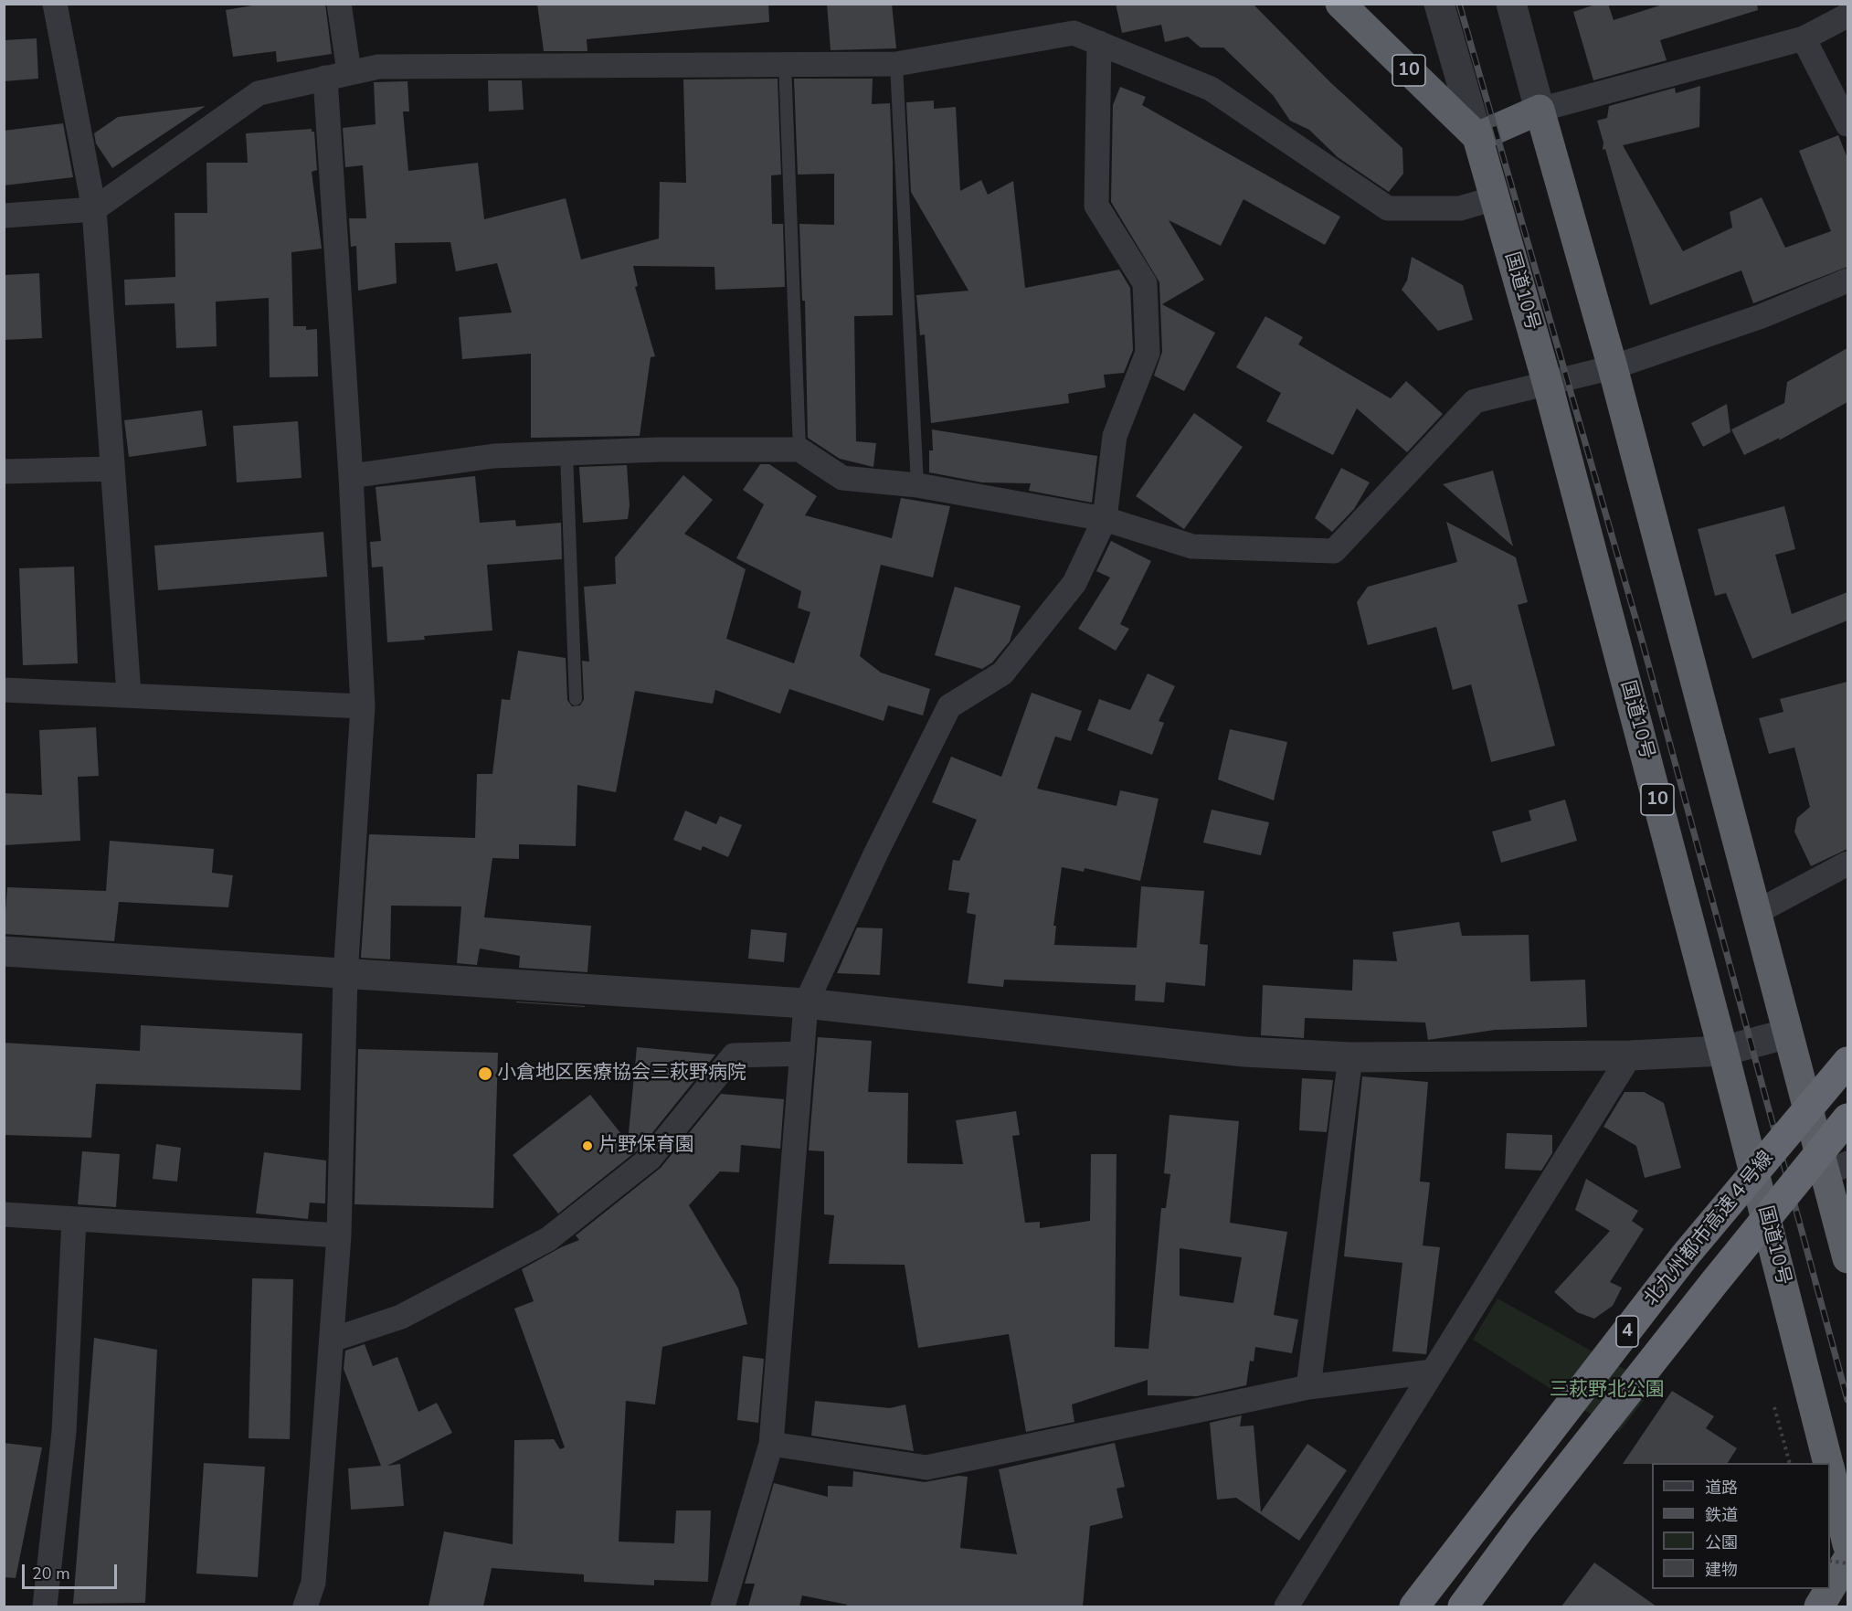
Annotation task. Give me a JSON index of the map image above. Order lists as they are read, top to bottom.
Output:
{
  "streets": {
    "highway": [
      "10",
      "国道10号",
      "北九州都市高速４号線",
      "4"
    ]
  },
  "parks": ["三萩野北公園"],
  "places": ["小倉地区医療協会三萩野病院", "片野保育園"],
  "legend": [
    "道路",
    "鉄道",
    "公園",
    "建物"
  ],
  "scale_bar": "20 m"
}
